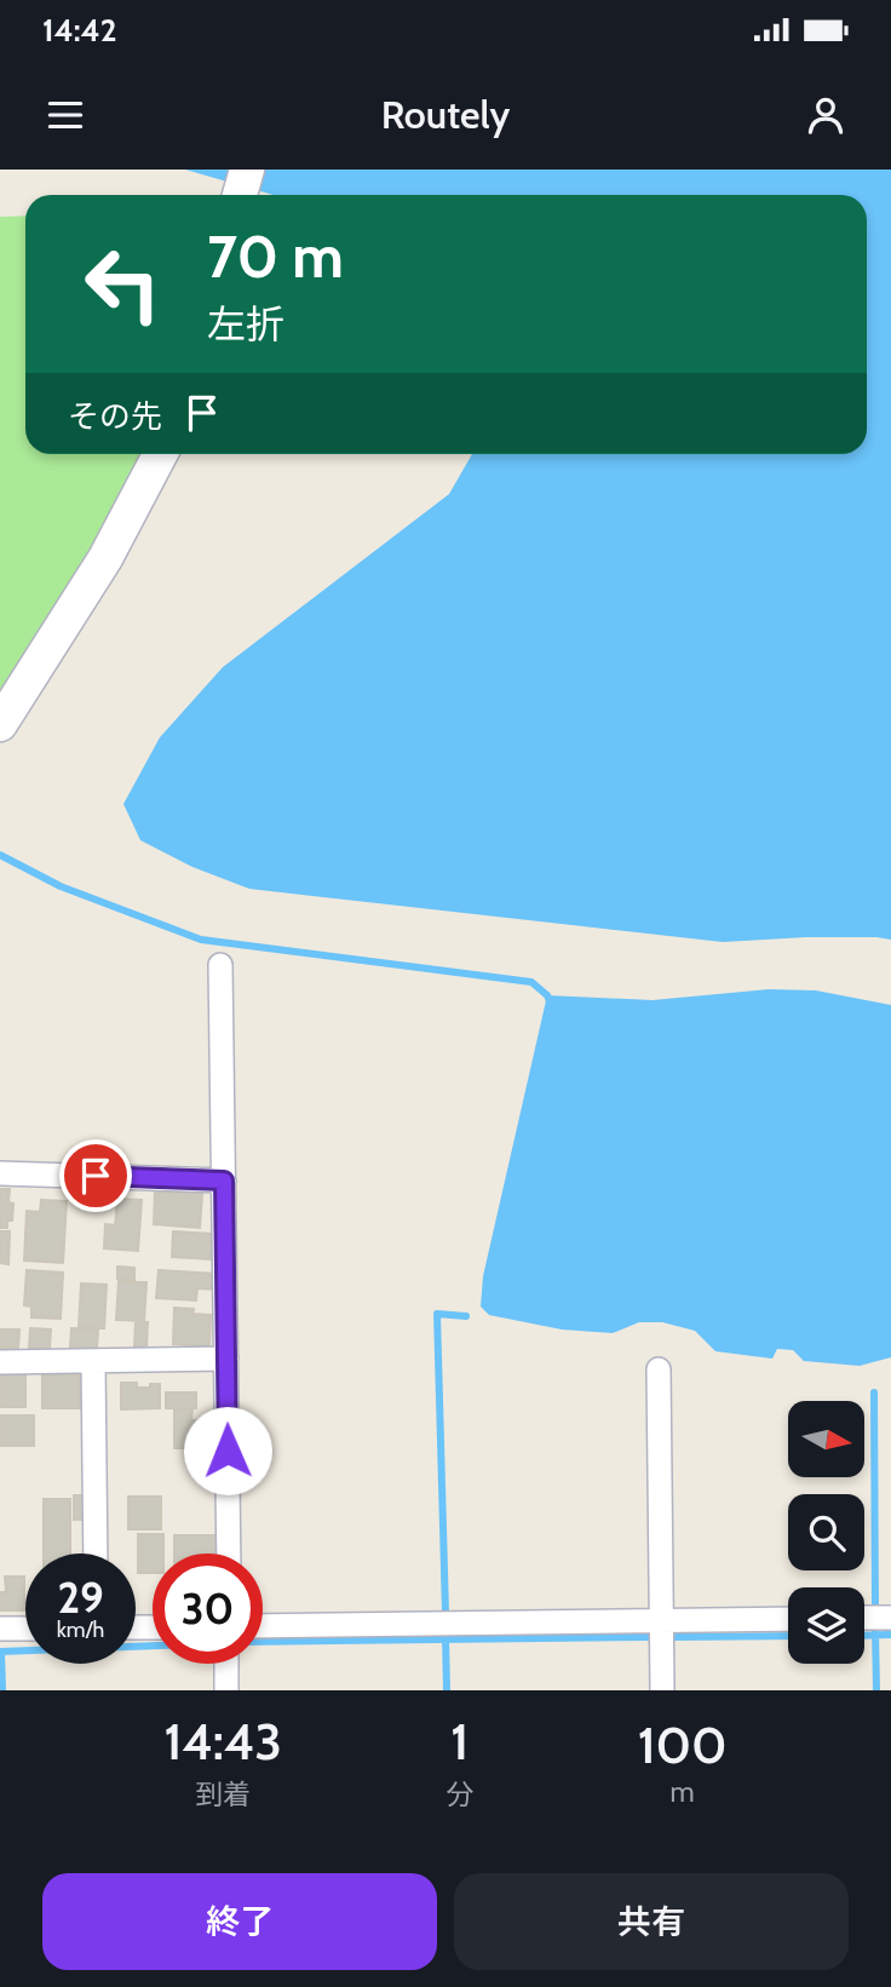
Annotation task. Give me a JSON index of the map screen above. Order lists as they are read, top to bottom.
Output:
{
  "north": "right",
  "page": {
    "status": "14:42",
    "header": "Routely",
    "turn": ["70 m", "左折"],
    "then": "その先",
    "speed": "29 km/h",
    "limit": "30",
    "eta": [
      "14:43",
      "到着",
      "1",
      "分",
      "100",
      "m"
    ],
    "buttons": ["終了", "共有"]
  }
}
